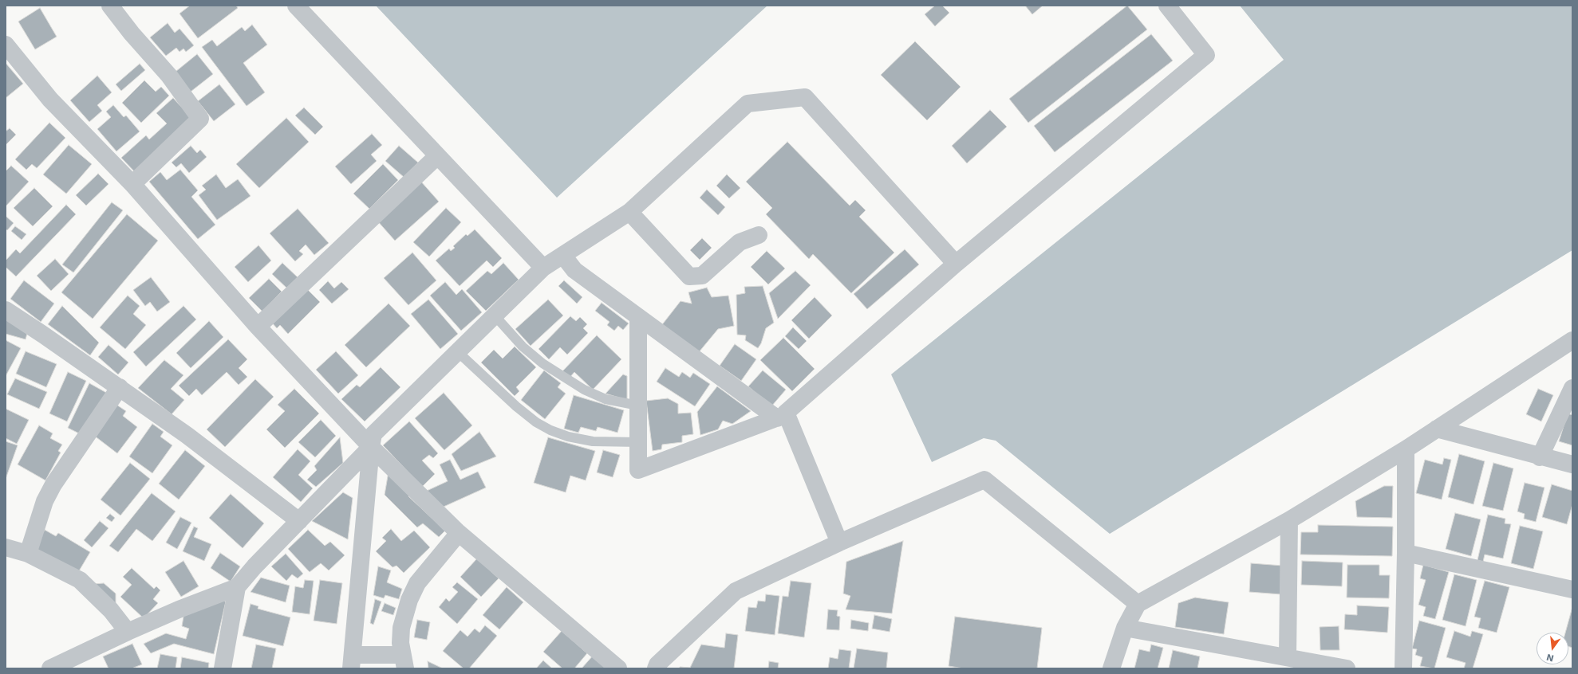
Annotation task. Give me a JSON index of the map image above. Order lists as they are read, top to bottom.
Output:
{
  "north": "bottom"
}
